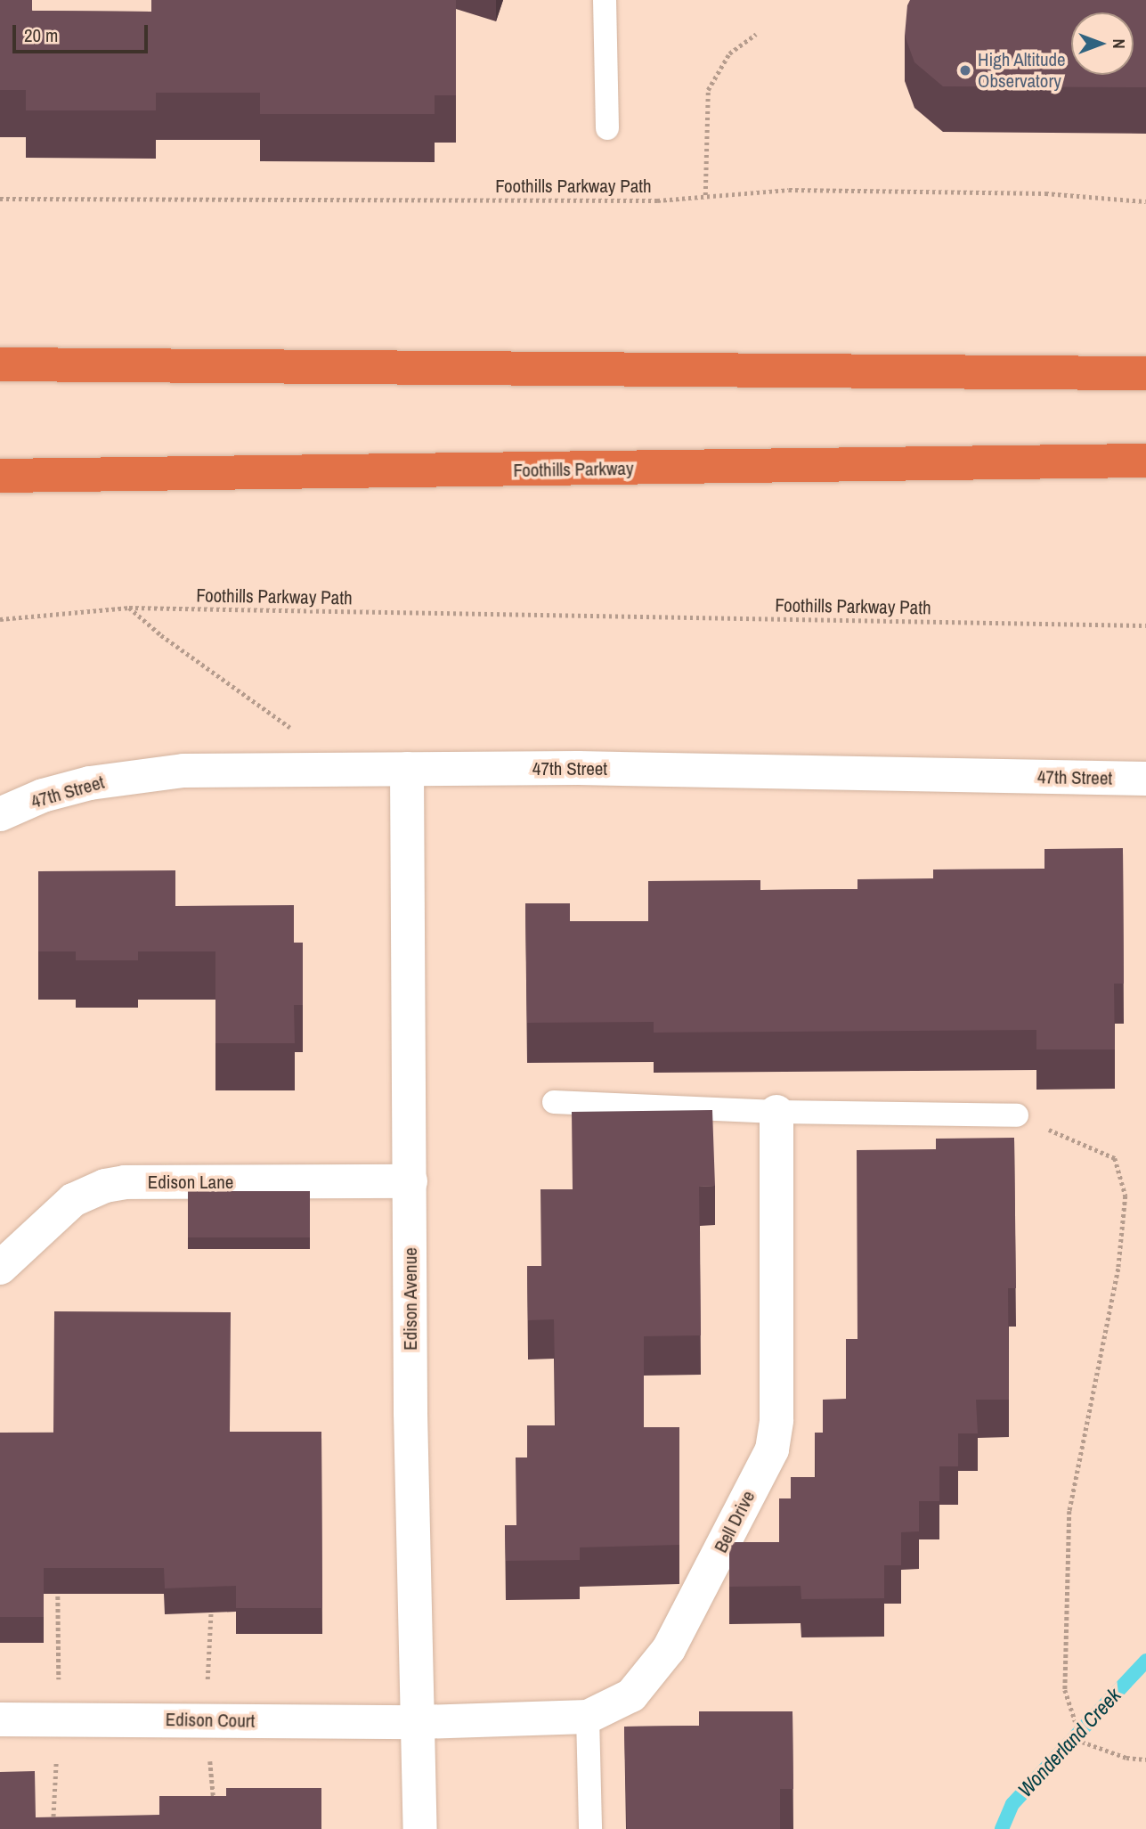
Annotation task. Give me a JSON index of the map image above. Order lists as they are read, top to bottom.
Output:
{
  "streets": {
    "highway": ["Foothills Parkway"],
    "street": [
      "47th Street",
      "Edison Lane",
      "Edison Avenue",
      "Bell Drive",
      "Edison Court"
    ],
    "path": ["Foothills Parkway Path"]
  },
  "crossings": [
    ["47th Street", "Edison Avenue"],
    ["Edison Lane", "Edison Avenue"],
    ["Edison Avenue", "Bell Drive"],
    ["Edison Avenue", "Edison Court"],
    ["Bell Drive", "Edison Court"]
  ],
  "water": ["Wonderland Creek"],
  "places": ["High Altitude Observatory"],
  "scale_bar": "20 m",
  "north": "right"
}
